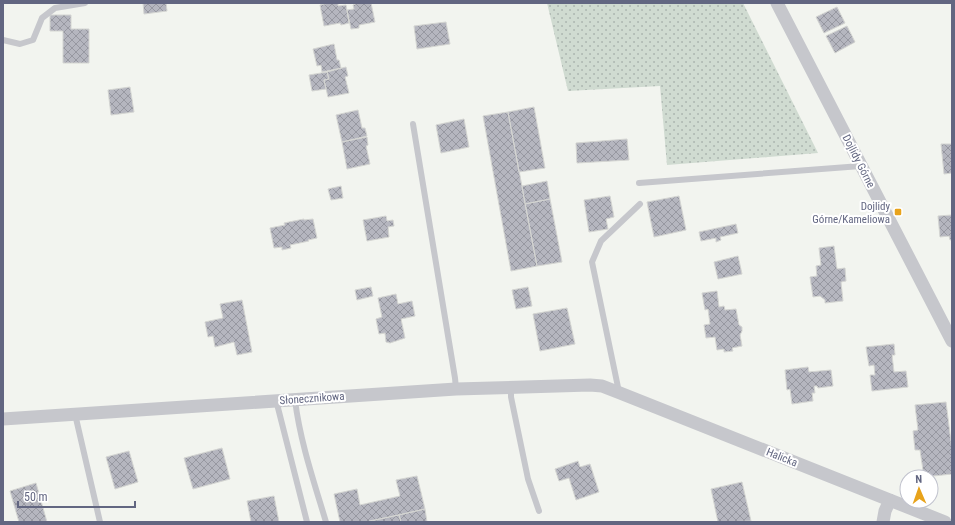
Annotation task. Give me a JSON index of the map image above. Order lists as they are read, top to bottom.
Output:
{
  "streets": {
    "street": ["Dojlidy Górne", "Słonecznikowa", "Halicka"]
  },
  "crossings": [
    ["Słonecznikowa", "Halicka"]
  ],
  "places": {
    "transit": ["Dojlidy Górne/Kameliowa"]
  },
  "scale_bar": "50 m",
  "north": "top"
}
